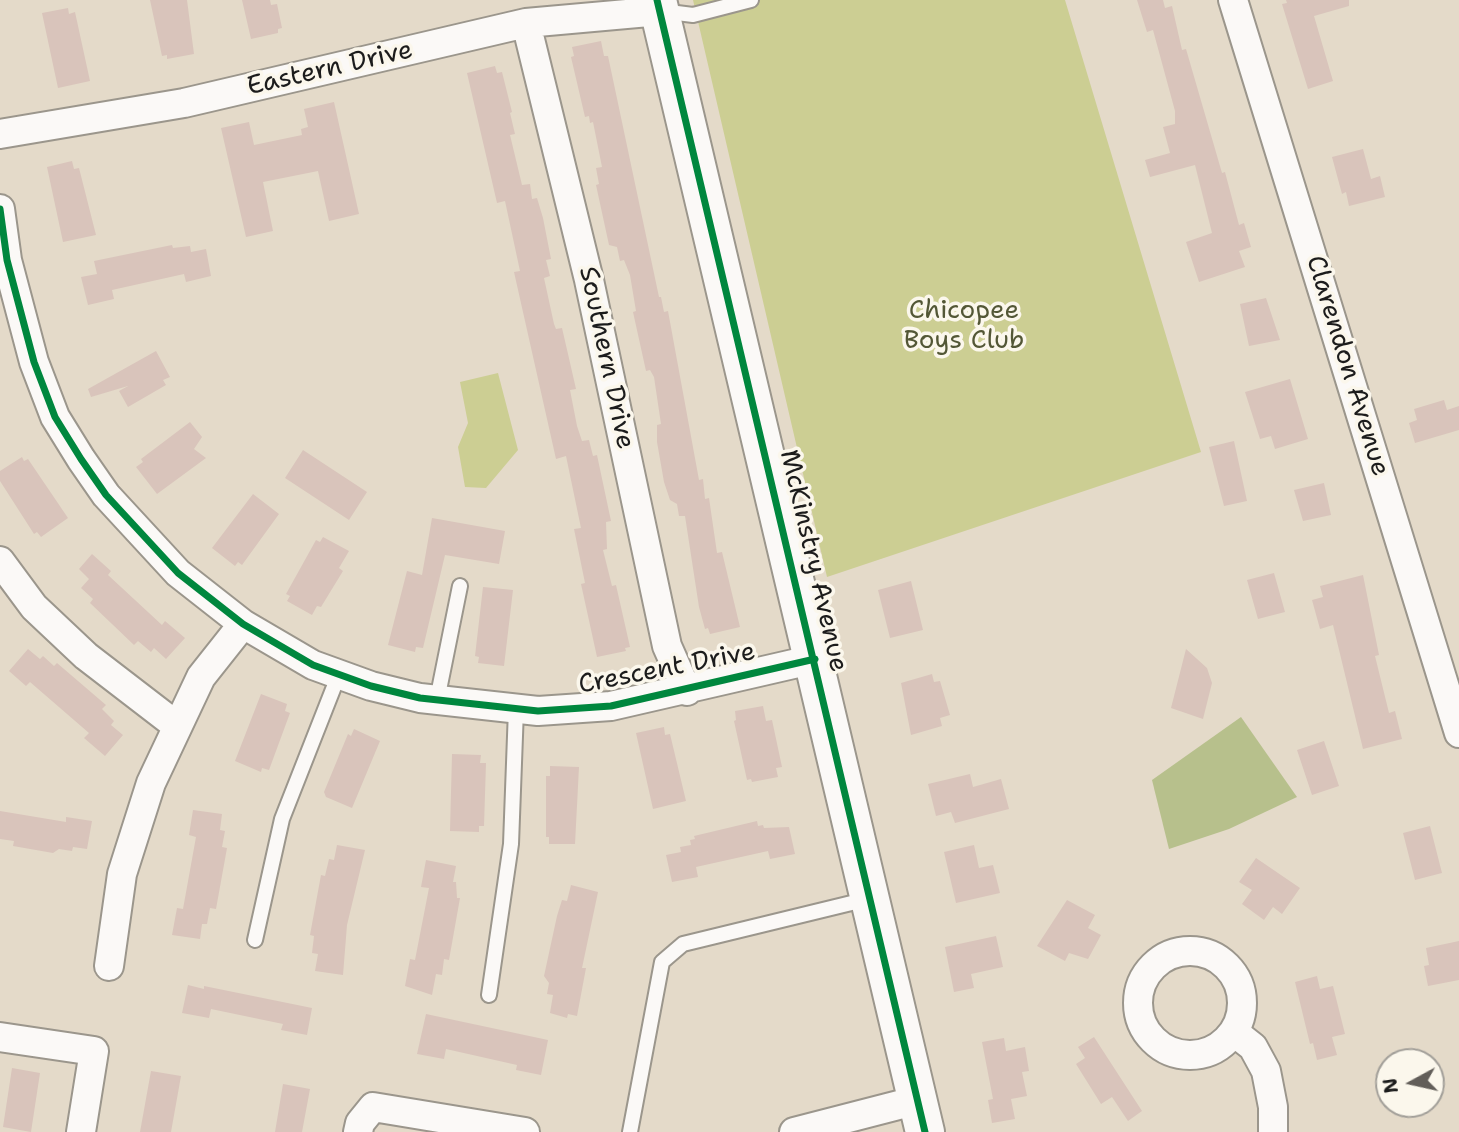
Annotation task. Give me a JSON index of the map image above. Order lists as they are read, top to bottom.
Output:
{
  "streets": {
    "street": [
      "Eastern Drive",
      "Southern Drive",
      "Clarendon Avenue",
      "McKinstry Avenue",
      "Crescent Drive"
    ]
  },
  "crossings": [
    ["Eastern Drive", "Southern Drive"],
    ["Eastern Drive", "McKinstry Avenue"],
    ["Southern Drive", "Crescent Drive"],
    ["McKinstry Avenue", "Crescent Drive"]
  ],
  "parks": ["Chicopee Boys Club"],
  "north": "left"
}
